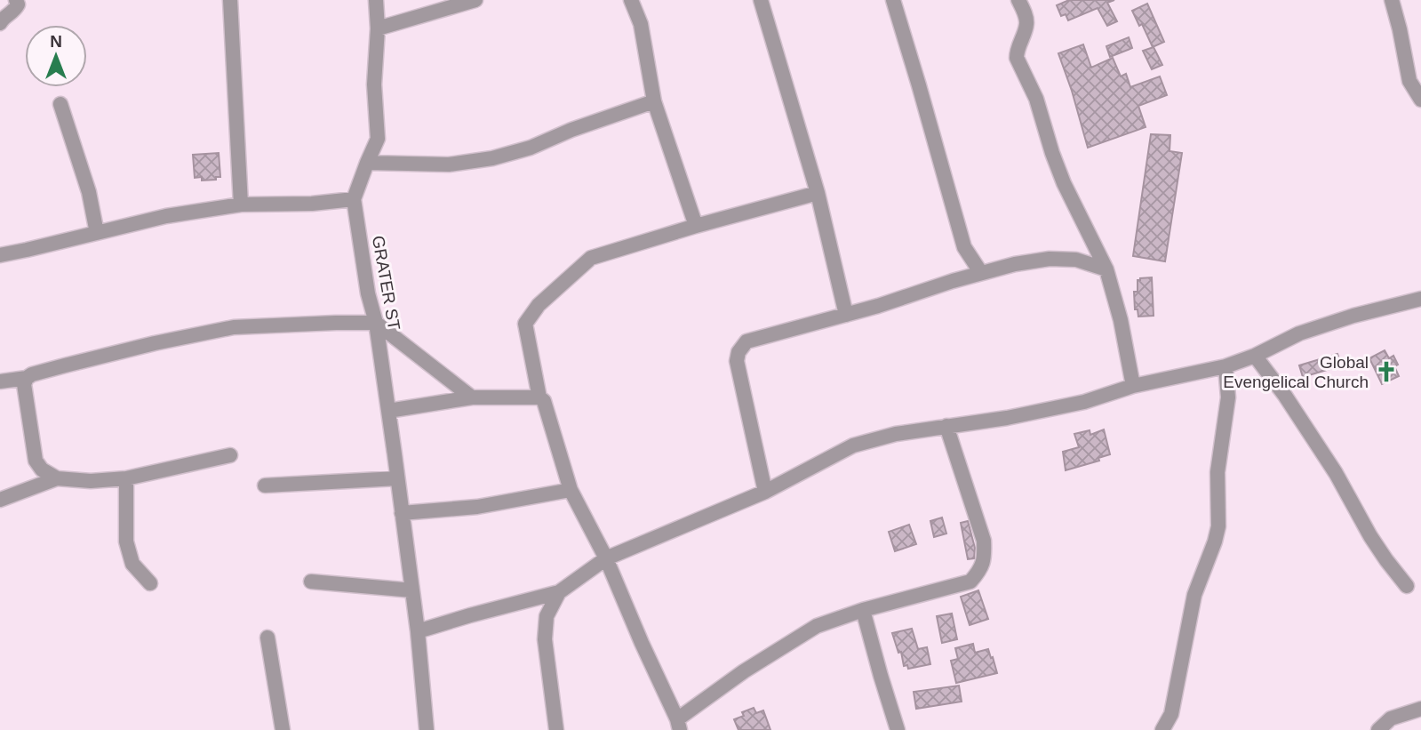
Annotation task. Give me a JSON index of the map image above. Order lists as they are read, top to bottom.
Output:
{
  "streets": {
    "street": ["GRATER ST"]
  },
  "places": {
    "church": ["Global Evengelical Church"]
  },
  "north": "top"
}
